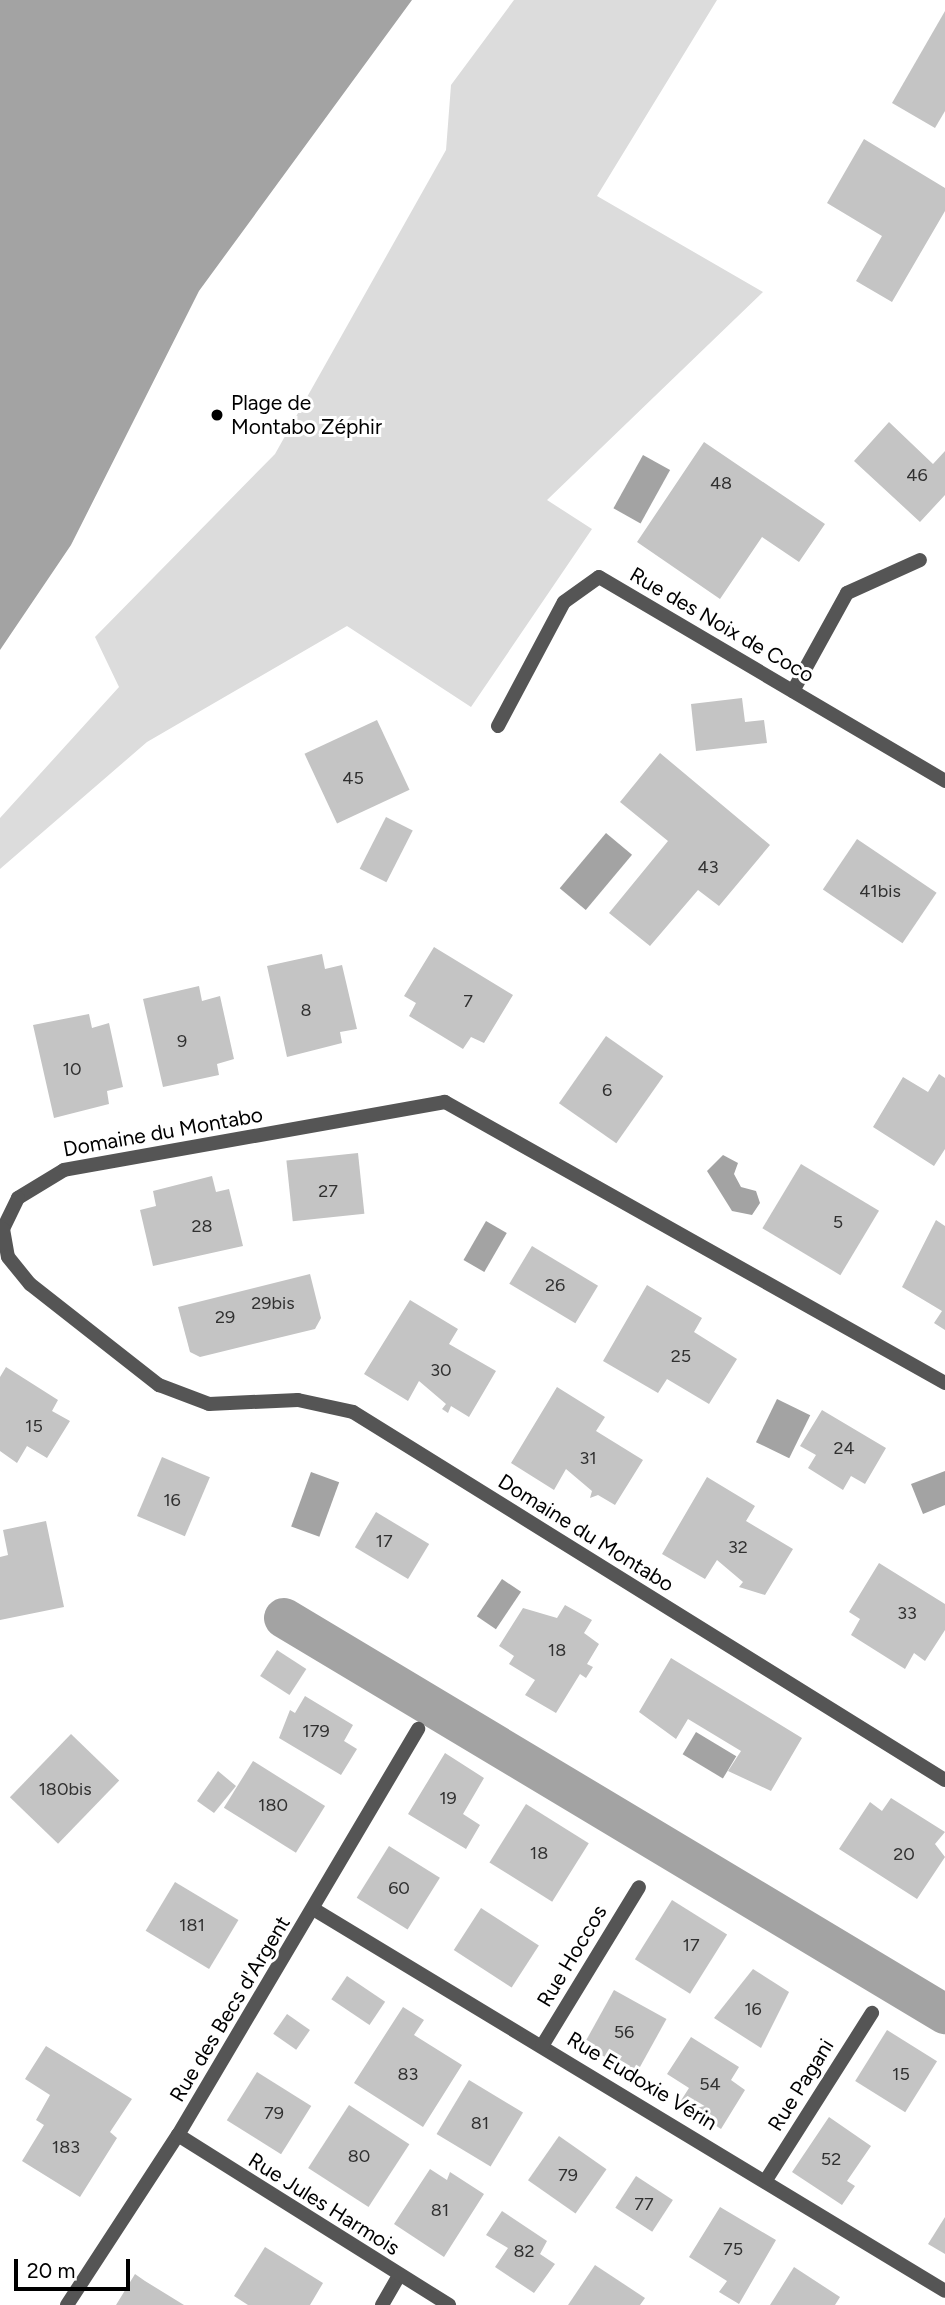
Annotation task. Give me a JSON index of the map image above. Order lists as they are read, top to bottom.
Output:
{
  "streets": {
    "street": [
      "Rue des Noix de Coco",
      "Domaine du Montabo",
      "Rue Hoccos",
      "Rue des Becs d'Argent",
      "Rue Eudoxie Vérin",
      "Rue Pagani",
      "Rue Jules Harmois"
    ]
  },
  "crossings": [
    ["Rue Hoccos", "Rue Eudoxie Vérin"],
    ["Rue des Becs d'Argent", "Rue Eudoxie Vérin"],
    ["Rue des Becs d'Argent", "Rue Jules Harmois"],
    ["Rue Eudoxie Vérin", "Rue Pagani"]
  ],
  "places": ["Plage de Montabo Zéphir"],
  "house_numbers": [
    "46",
    "48",
    "45",
    "43",
    "41bis",
    "7",
    "8",
    "9",
    "10",
    "6",
    "27",
    "5",
    "28",
    "26",
    "29bis",
    "29",
    "25",
    "30",
    "15",
    "24",
    "31",
    "16",
    "17",
    "32",
    "33",
    "18",
    "179",
    "180bis",
    "19",
    "180",
    "18",
    "20",
    "60",
    "181",
    "17",
    "16",
    "56",
    "83",
    "15",
    "54",
    "79",
    "81",
    "183",
    "80",
    "52",
    "79",
    "77",
    "81",
    "75",
    "82"
  ],
  "scale_bar": "20 m"
}
